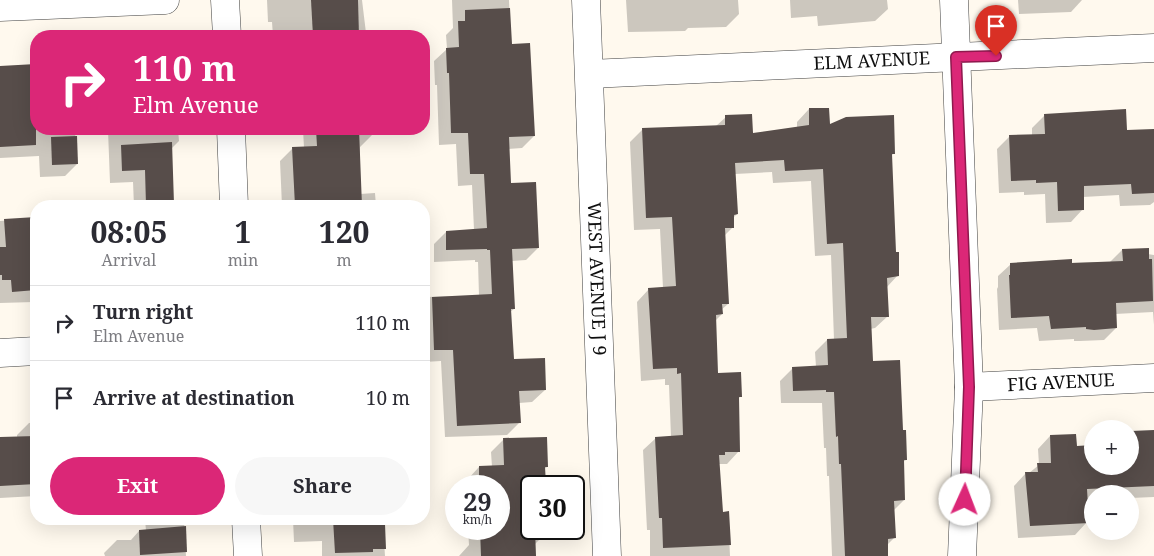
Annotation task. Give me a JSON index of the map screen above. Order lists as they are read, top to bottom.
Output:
{
  "streets": {
    "street": ["ELM AVENUE", "WEST AVENUE J 9", "FIG AVENUE"]
  },
  "crossings": [
    ["ELM AVENUE", "WEST AVENUE J 9"]
  ],
  "page": {
    "turn": ["110 m", "Elm Avenue"],
    "eta": [
      "08:05",
      "Arrival",
      "1",
      "min",
      "120",
      "m"
    ],
    "list": [
      {
        "name": "Turn right",
        "note": "Elm Avenue",
        "value": "110 m"
      },
      {
        "name": "Arrive at destination",
        "value": "10 m"
      }
    ],
    "map_buttons": ["+", "−"],
    "buttons": ["Exit", "Share"],
    "speed": "29 km/h",
    "limit": "30"
  }
}
